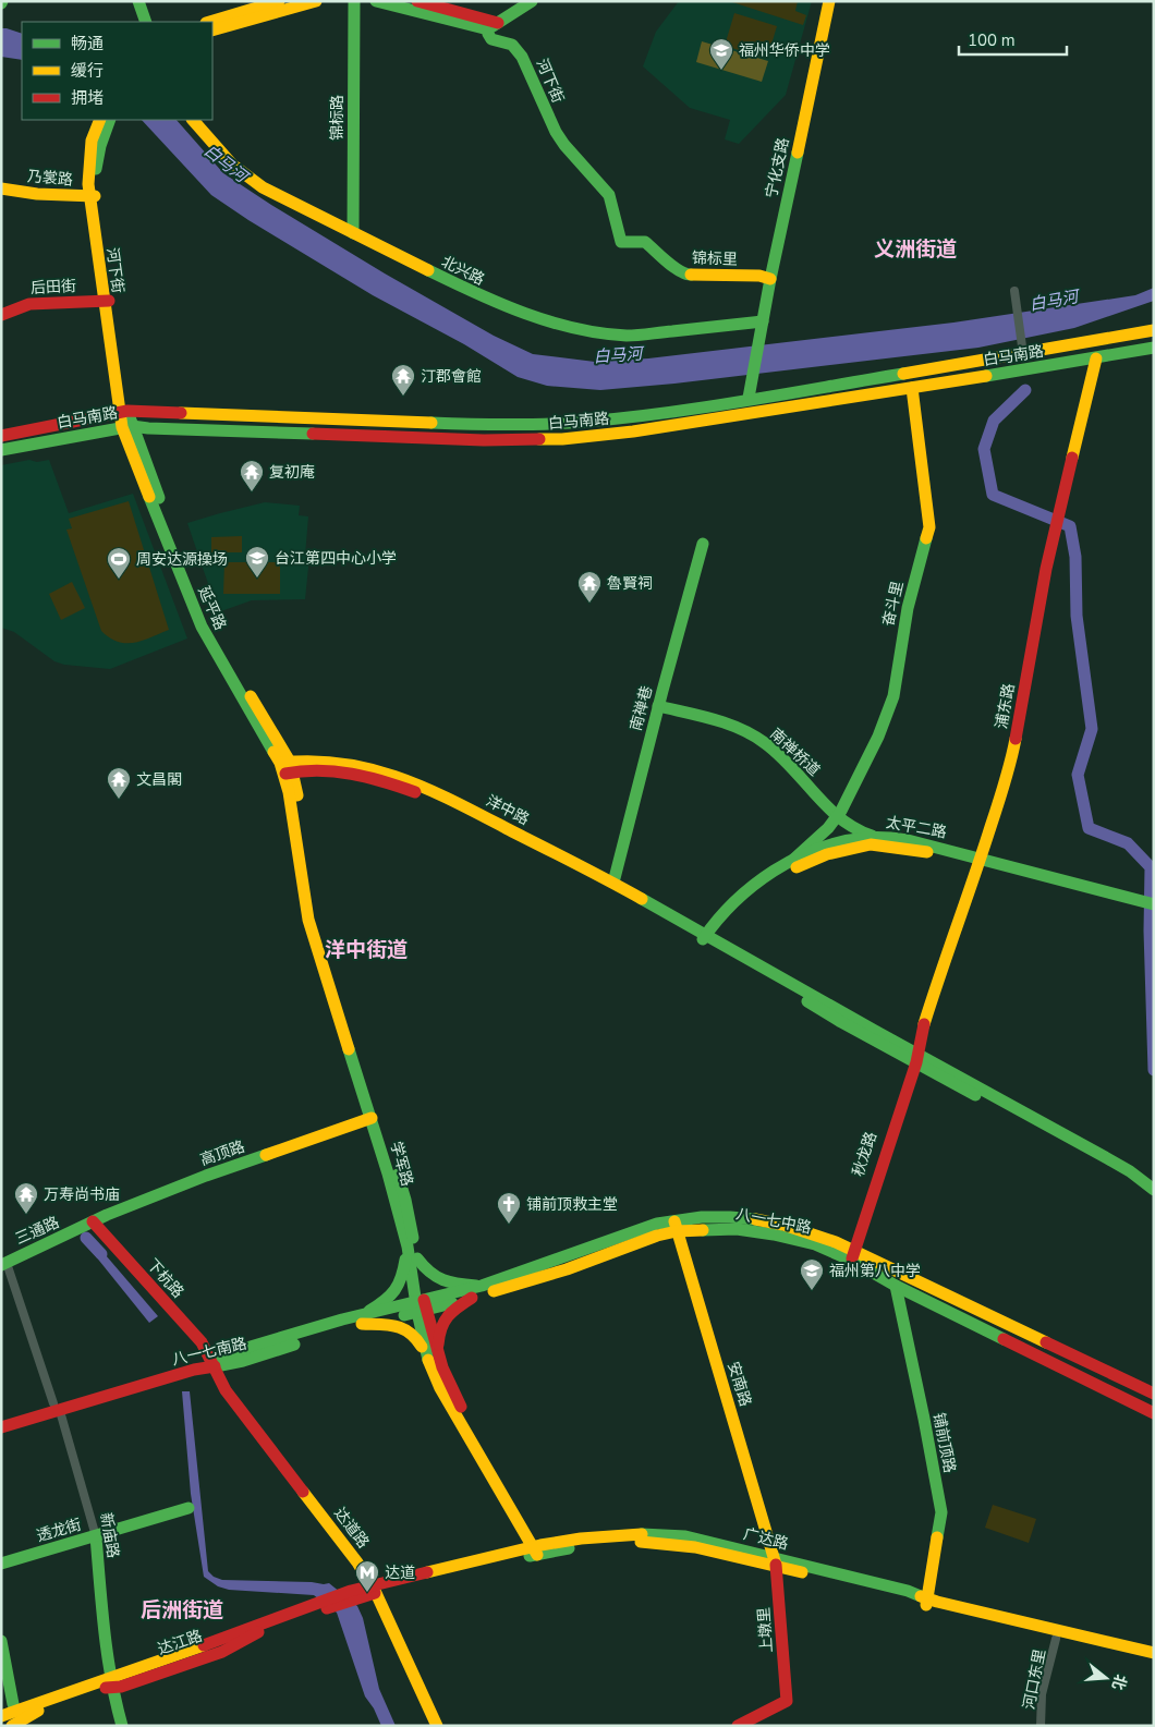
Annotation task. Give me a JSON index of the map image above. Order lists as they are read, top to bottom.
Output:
{
  "streets": {
    "main road": [
      "河下街",
      "锦标路",
      "宁化支路",
      "乃裳路",
      "锦标里",
      "北兴路",
      "后田街",
      "白马南路",
      "奋斗里",
      "延平路",
      "浦东路",
      "南禅巷",
      "南禅桥道",
      "洋中路",
      "太平二路",
      "高顶路",
      "秋龙路",
      "学军路",
      "八一七中路",
      "三通路",
      "下杭路",
      "八一七南路",
      "安南路",
      "铺前顶路",
      "达道路",
      "透龙街",
      "新庙路",
      "广达路",
      "上墩里"
    ],
    "street": ["河口东里"]
  },
  "crossings": [
    ["河下街", "乃裳路"],
    ["河下街", "锦标里"],
    ["河下街", "后田街"],
    ["河下街", "白马南路"],
    ["河下街", "延平路"],
    ["锦标路", "北兴路"],
    ["宁化支路", "锦标里"],
    ["宁化支路", "北兴路"],
    ["白马南路", "奋斗里"],
    ["白马南路", "延平路"],
    ["白马南路", "浦东路"],
    ["奋斗里", "南禅桥道"],
    ["奋斗里", "太平二路"],
    ["延平路", "洋中路"],
    ["延平路", "学军路"],
    ["浦东路", "太平二路"],
    ["浦东路", "秋龙路"],
    ["南禅巷", "南禅桥道"],
    ["南禅巷", "洋中路"],
    ["南禅桥道", "太平二路"],
    ["洋中路", "太平二路"],
    ["洋中路", "学军路"],
    ["高顶路", "学军路"],
    ["高顶路", "三通路"],
    ["高顶路", "下杭路"],
    ["秋龙路", "八一七中路"],
    ["学军路", "八一七中路"],
    ["学军路", "八一七南路"],
    ["学军路", "广达路"],
    ["八一七中路", "八一七南路"],
    ["八一七中路", "安南路"],
    ["八一七中路", "铺前顶路"],
    ["三通路", "下杭路"],
    ["三通路", "新庙路"],
    ["下杭路", "八一七南路"],
    ["下杭路", "达道路"],
    ["八一七南路", "达道路"],
    ["八一七南路", "新庙路"],
    ["安南路", "广达路"],
    ["安南路", "上墩里"],
    ["铺前顶路", "广达路"],
    ["达道路", "广达路"],
    ["透龙街", "新庙路"],
    ["广达路", "上墩里"],
    ["广达路", "河口东里"]
  ],
  "districts": ["义洲街道", "洋中街道", "后洲街道"],
  "water": ["白马河"],
  "places": {
    "school or university": ["福州华侨中学", "台江第四中心小学", "福州第八中学"],
    "temple": [
      "汀郡會館",
      "复初庵",
      "魯賢祠",
      "文昌閣",
      "万寿尚书庙"
    ],
    "sports": ["周安达源操场"],
    "church": ["铺前顶救主堂"],
    "metro station": ["达道"]
  },
  "legend": ["畅通", "缓行", "拥堵"],
  "scale_bar": "100 m",
  "north": "right"
}
